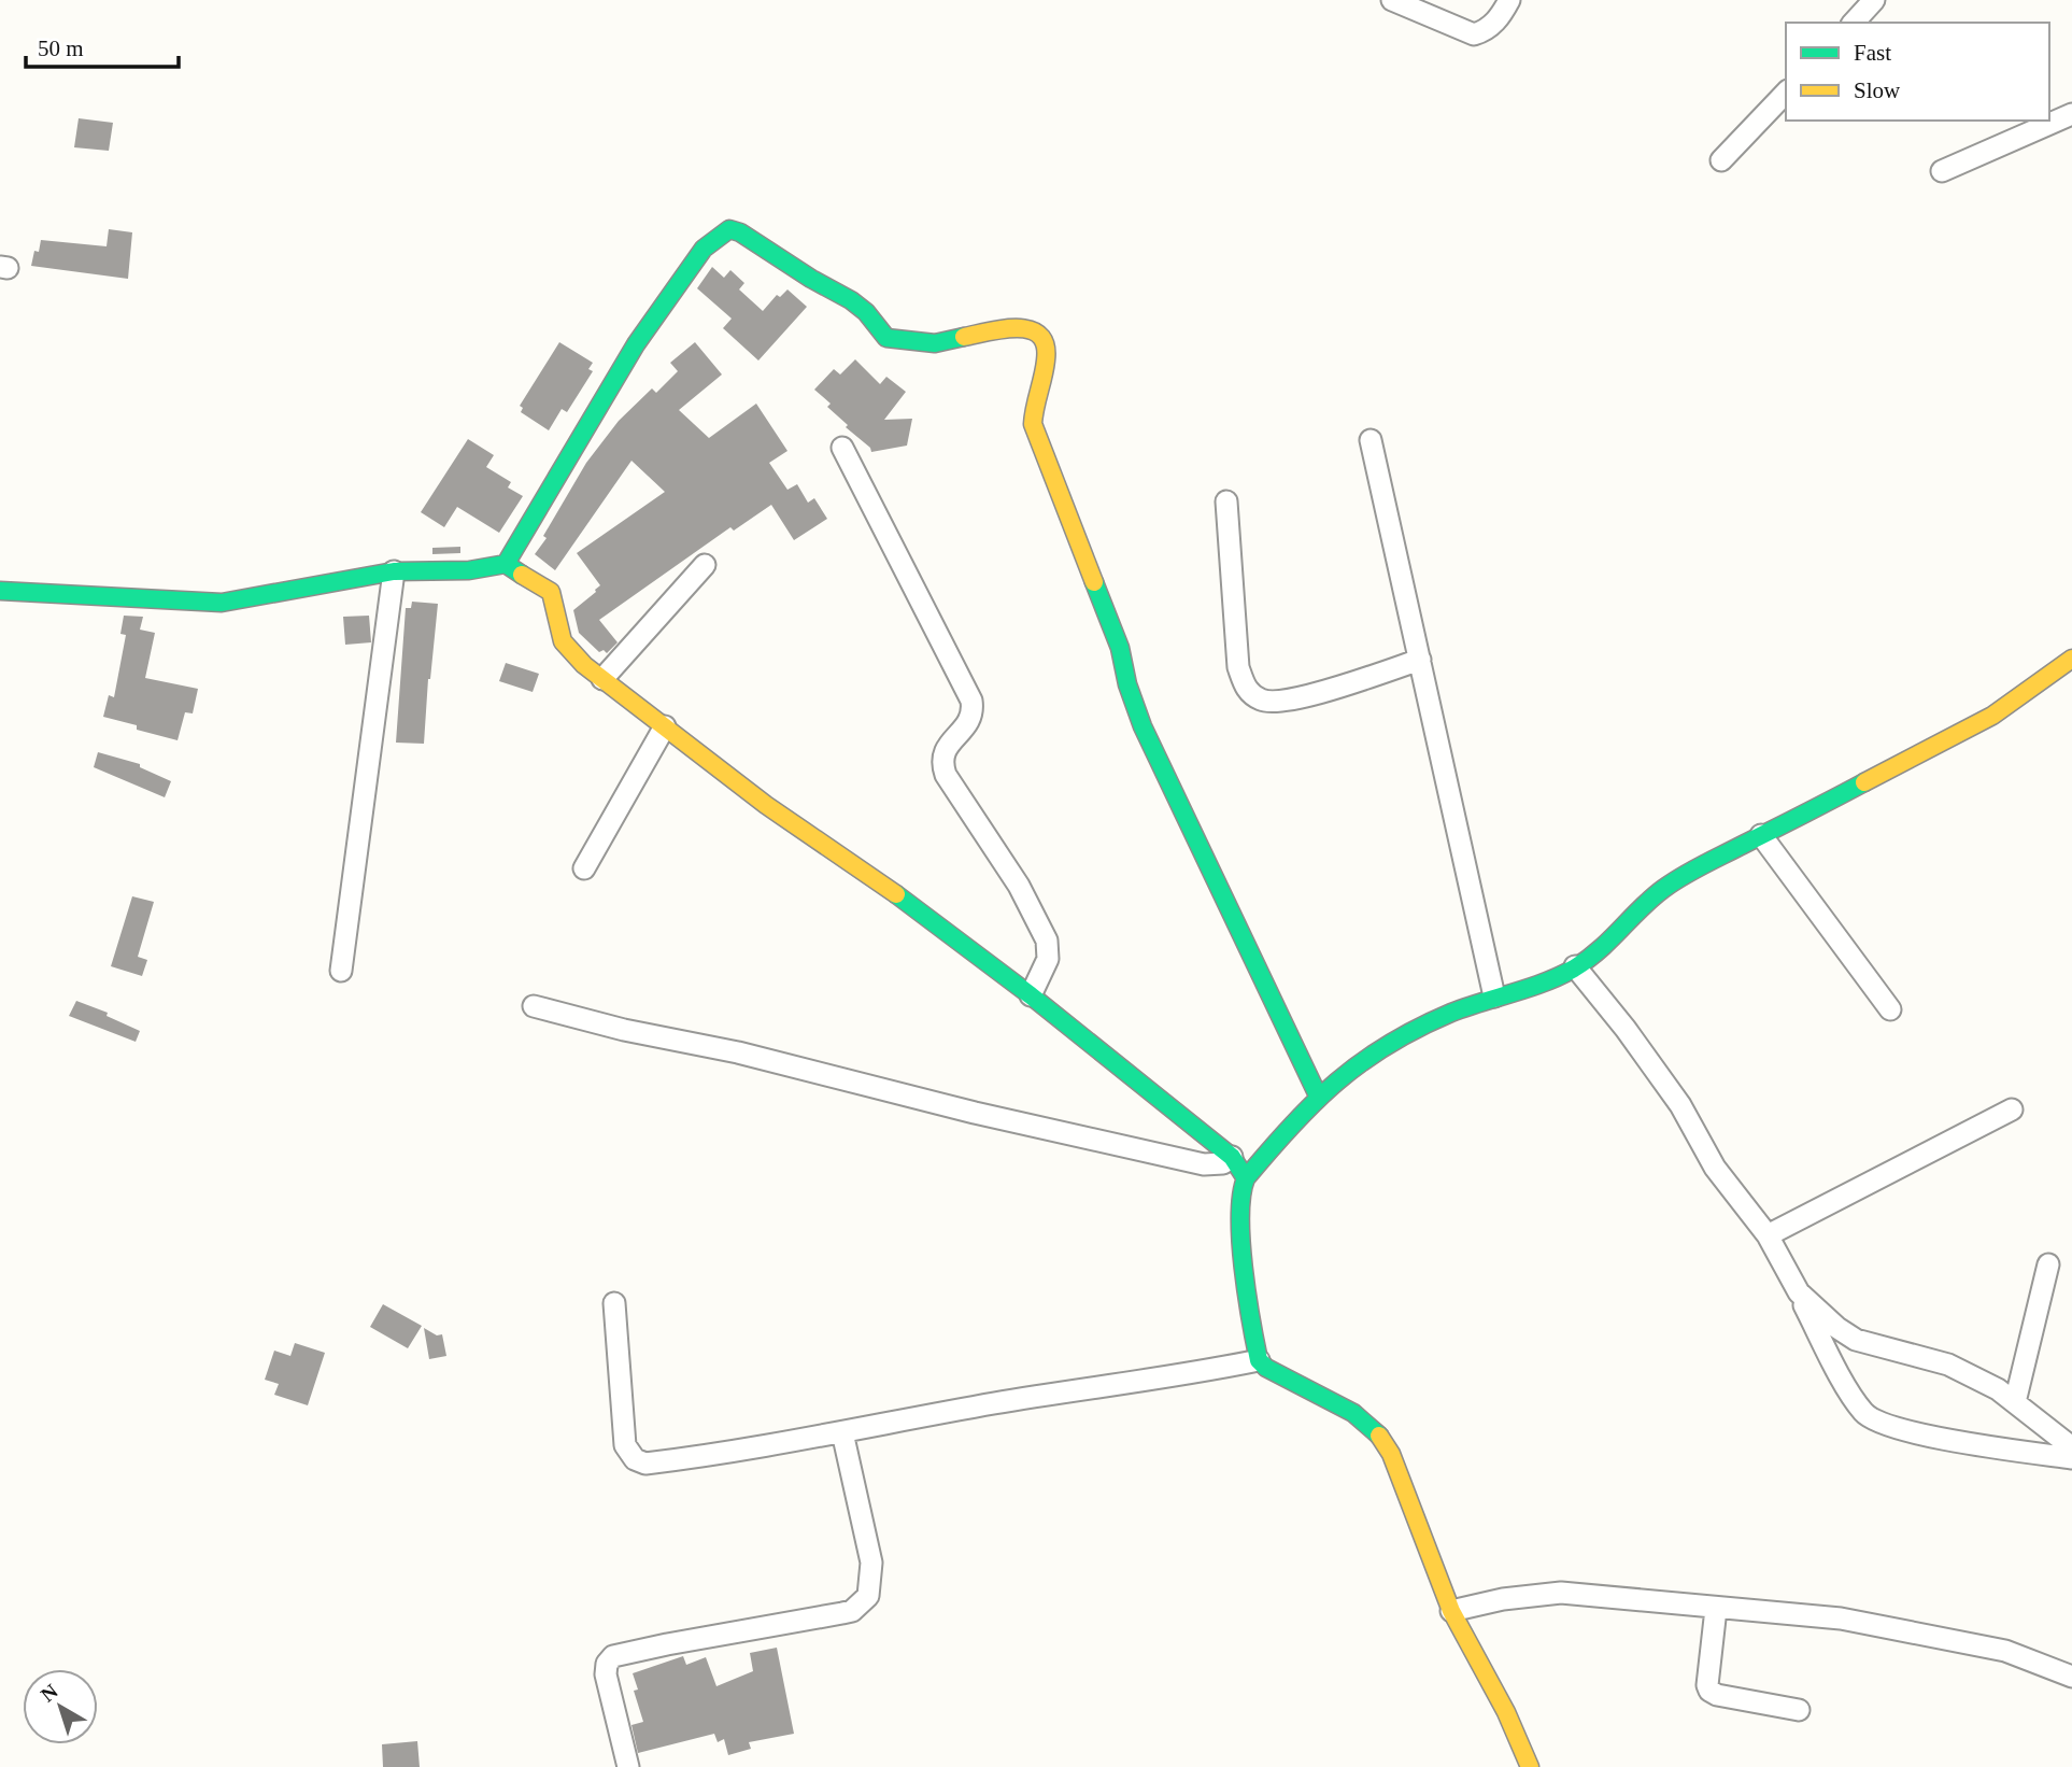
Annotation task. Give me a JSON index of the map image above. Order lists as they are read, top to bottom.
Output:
{
  "legend": ["Fast", "Slow"],
  "scale_bar": "50 m",
  "north": "top left"
}
